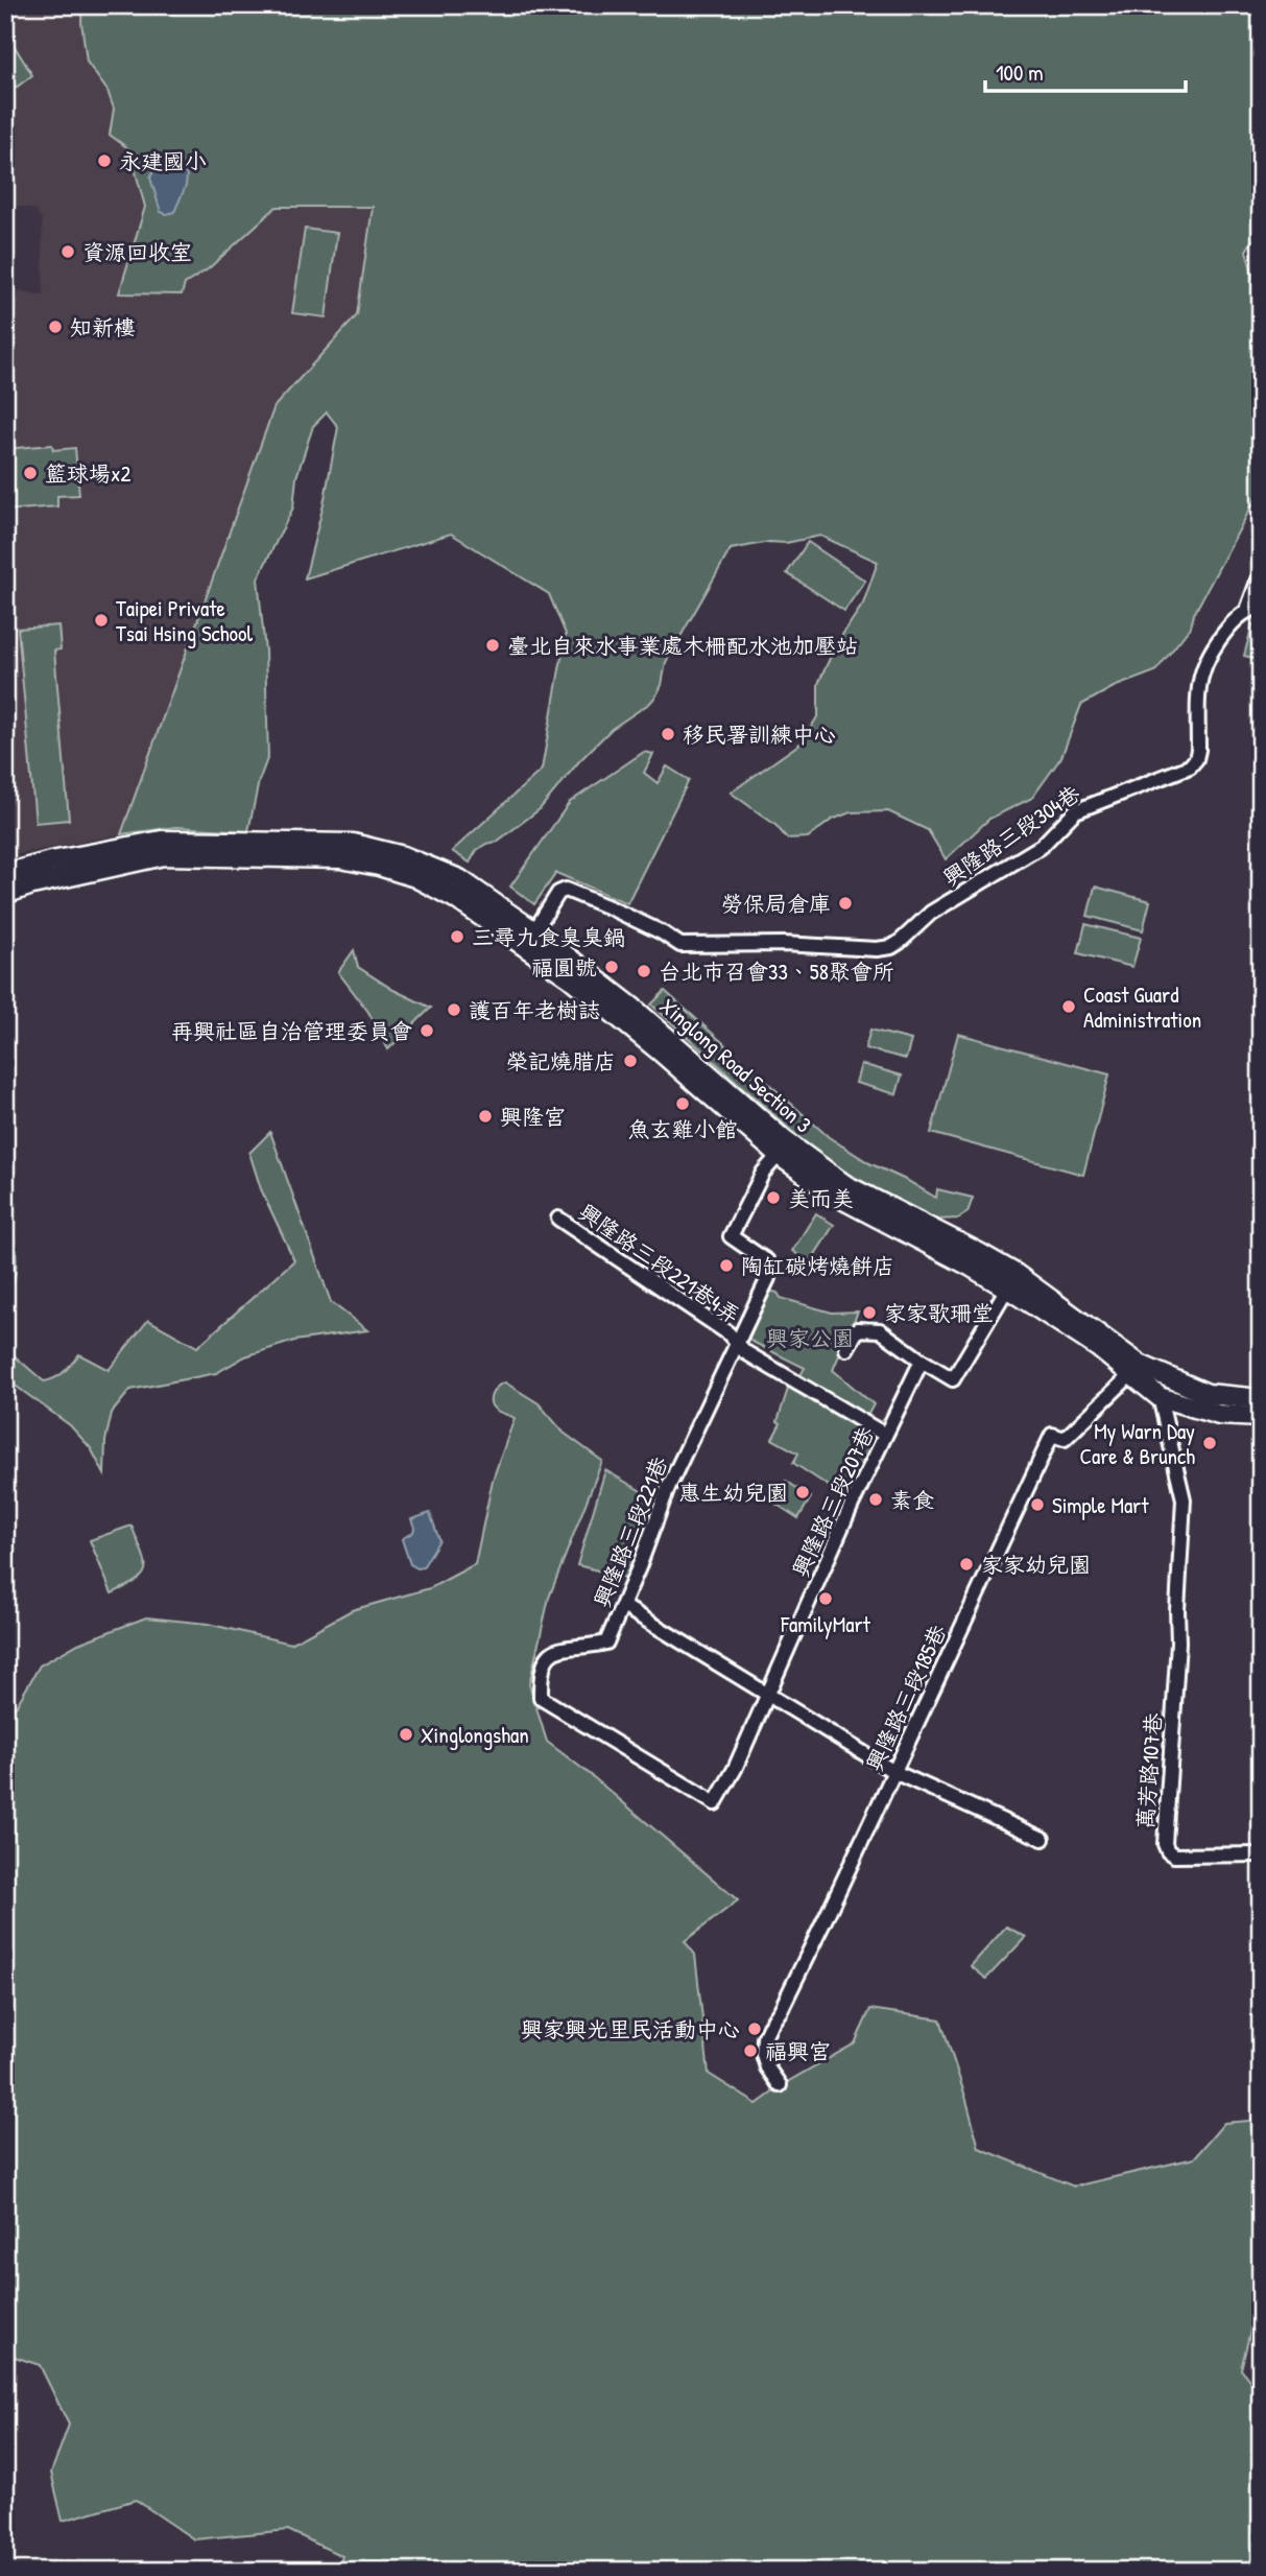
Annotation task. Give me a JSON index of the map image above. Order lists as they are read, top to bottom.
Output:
{
  "streets": {
    "main road": ["Xinglong Road Section 3"],
    "street": [
      "興隆路三段304巷",
      "興隆路三段221巷4弄",
      "興隆路三段207巷",
      "興隆路三段221巷",
      "興隆路三段185巷",
      "萬芳路107巷"
    ]
  },
  "crossings": [
    ["興隆路三段304巷", "Xinglong Road Section 3"],
    ["Xinglong Road Section 3", "興隆路三段221巷"],
    ["Xinglong Road Section 3", "興隆路三段185巷"],
    ["Xinglong Road Section 3", "萬芳路107巷"],
    ["興隆路三段221巷4弄", "興隆路三段221巷"],
    ["興隆路三段207巷", "興隆路三段221巷"]
  ],
  "parks": ["興家公園"],
  "places": [
    "永建國小",
    "資源回收室",
    "知新樓",
    "籃球場x2",
    "Taipei Private Tsai Hsing School",
    "臺北自來水事業處木柵配水池加壓站",
    "移民署訓練中心",
    "勞保局倉庫",
    "三尋九食臭臭鍋",
    "福圓號",
    "台北市召會33、58聚會所",
    "Coast Guard Administration",
    "護百年老樹誌",
    "再興社區自治管理委員會",
    "榮記燒腊店",
    "魚玄雞小館",
    "興隆宮",
    "美而美",
    "陶缸碳烤燒餅店",
    "家家歌珊堂",
    "My Warn Day Care & Brunch",
    "惠生幼兒園",
    "素食",
    "Simple Mart",
    "家家幼兒園",
    "FamilyMart",
    "Xinglongshan",
    "興家興光里民活動中心",
    "福興宮"
  ],
  "scale_bar": "100 m"
}
